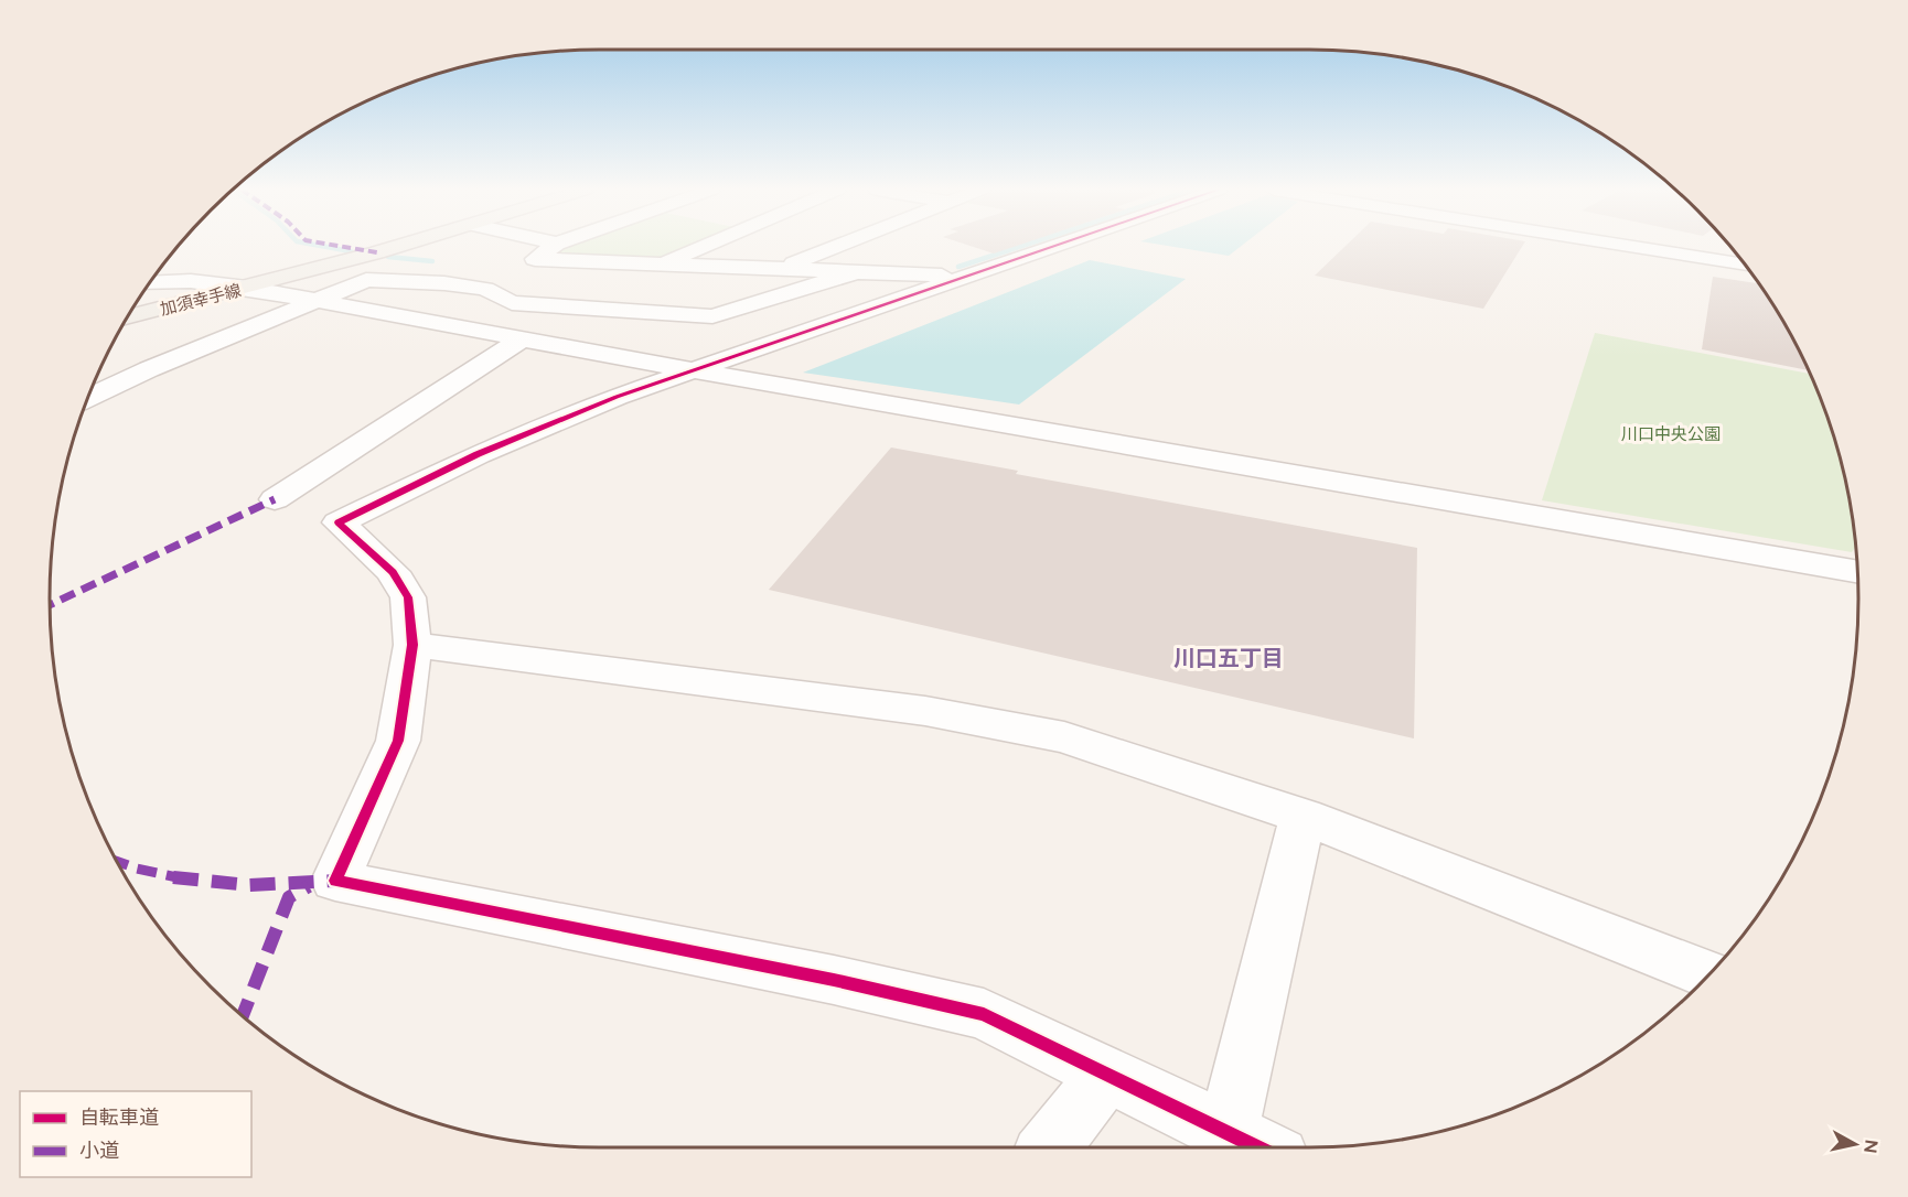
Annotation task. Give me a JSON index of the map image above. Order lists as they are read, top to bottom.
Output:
{
  "streets": {
    "main road": ["加須幸手線"]
  },
  "districts": ["川口五丁目"],
  "parks": ["川口中央公園"],
  "legend": ["自転車道", "小道"],
  "north": "right"
}
